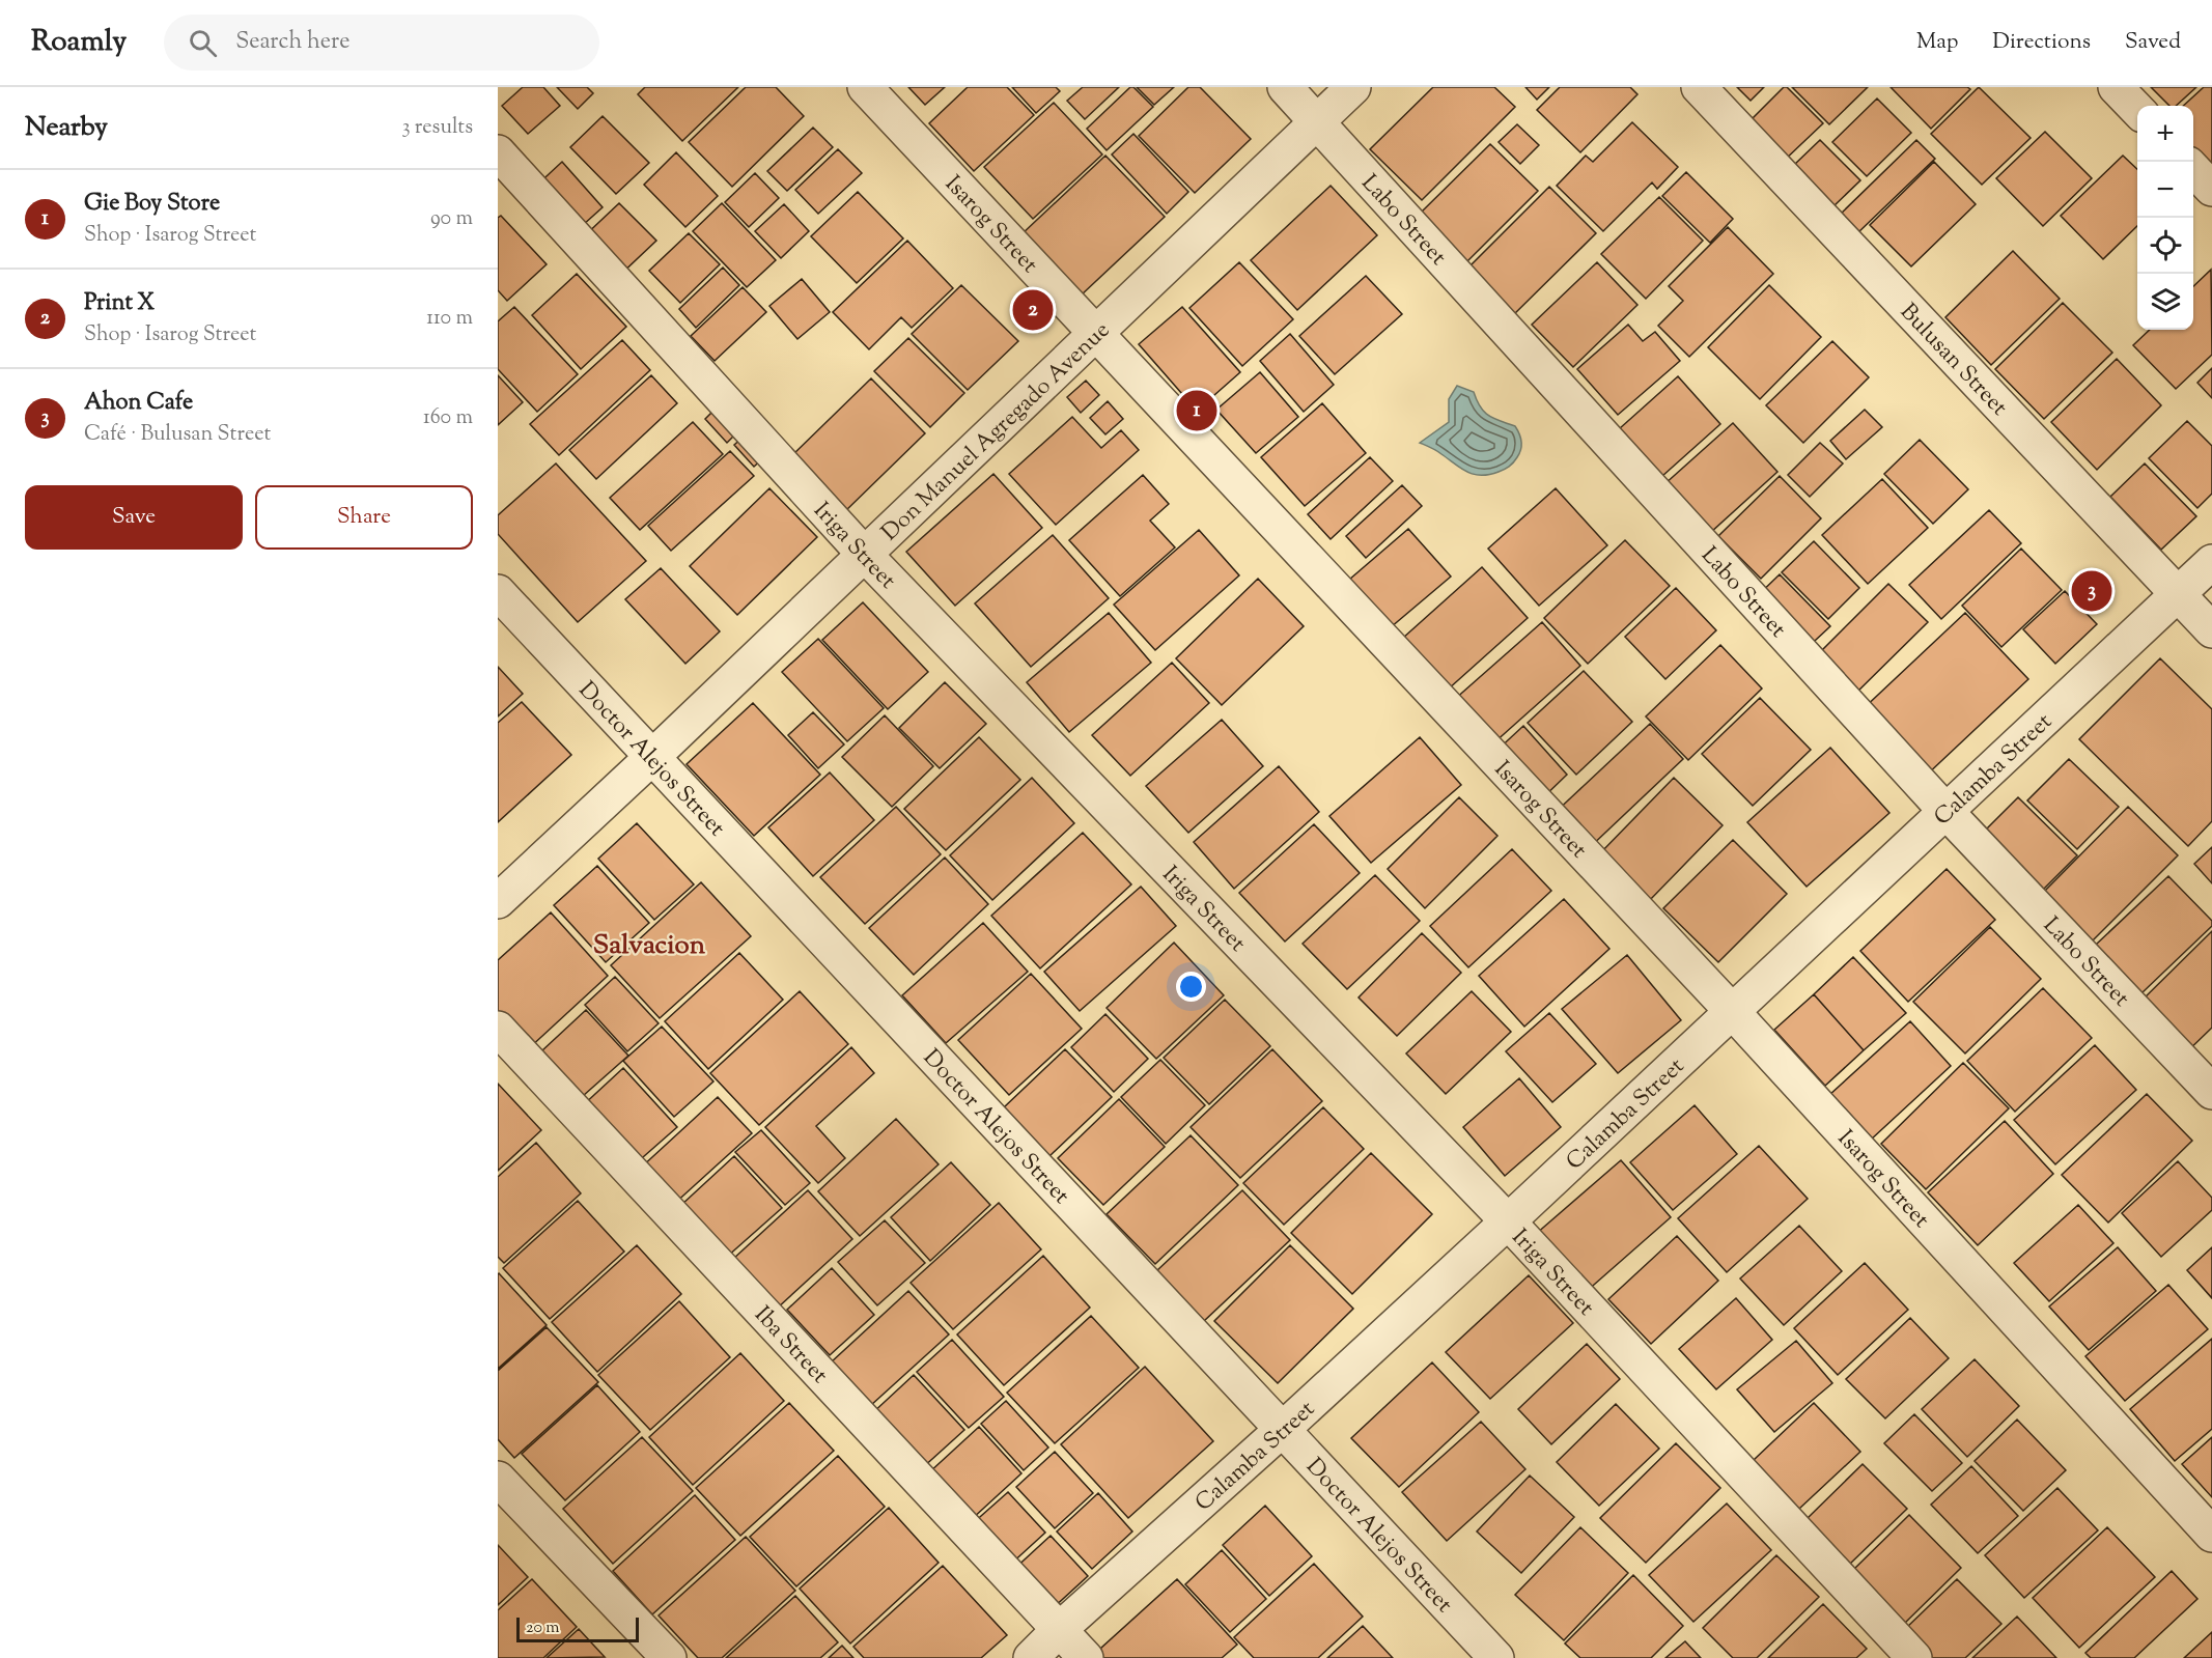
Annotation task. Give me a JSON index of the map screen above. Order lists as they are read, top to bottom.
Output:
{
  "streets": {
    "street": [
      "Labo Street",
      "Isarog Street",
      "Bulusan Street",
      "Don Manuel Agregado Avenue",
      "Iriga Street",
      "Doctor Alejos Street",
      "Calamba Street",
      "Iba Street"
    ]
  },
  "crossings": [
    ["Labo Street", "Don Manuel Agregado Avenue"],
    ["Labo Street", "Calamba Street"],
    ["Isarog Street", "Don Manuel Agregado Avenue"],
    ["Isarog Street", "Calamba Street"],
    ["Bulusan Street", "Calamba Street"],
    ["Don Manuel Agregado Avenue", "Iriga Street"],
    ["Don Manuel Agregado Avenue", "Doctor Alejos Street"],
    ["Iriga Street", "Calamba Street"],
    ["Doctor Alejos Street", "Calamba Street"],
    ["Calamba Street", "Iba Street"]
  ],
  "districts": ["Salvacion"],
  "scale_bar": "20 m",
  "page": {
    "header": "Roamly",
    "search": "Search here",
    "nav": ["Map", "Directions", "Saved"],
    "heading": ["Nearby", "3 results"],
    "map_buttons": ["+", "−"],
    "list": [
      {
        "mark": "1",
        "name": "Gie Boy Store",
        "note": "Shop · Isarog Street",
        "value": "90 m"
      },
      {
        "mark": "2",
        "name": "Print X",
        "note": "Shop · Isarog Street",
        "value": "110 m"
      },
      {
        "mark": "3",
        "name": "Ahon Cafe",
        "note": "Café · Bulusan Street",
        "value": "160 m"
      }
    ],
    "pins": ["2", "1", "3"],
    "buttons": ["Save", "Share"],
    "scale": "20 m"
  }
}
